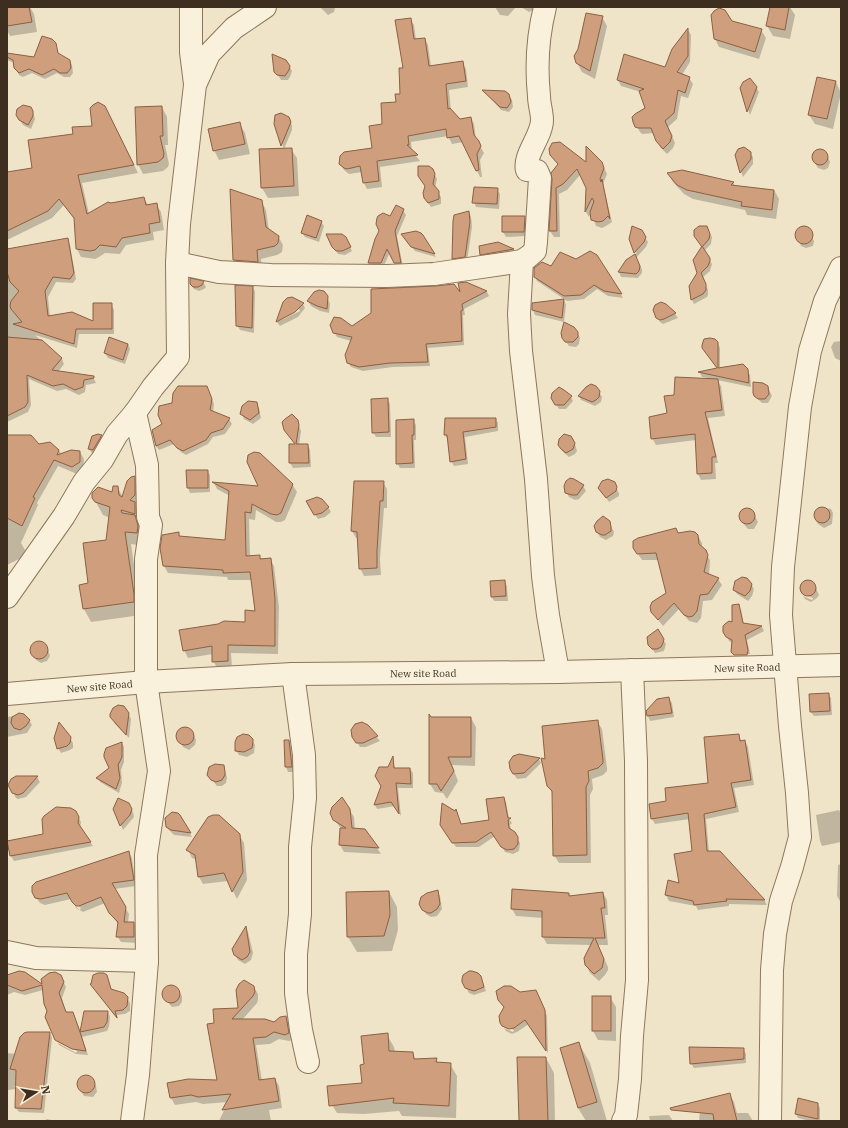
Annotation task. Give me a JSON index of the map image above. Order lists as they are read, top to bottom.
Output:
{
  "streets": {
    "street": ["New site Road"]
  },
  "north": "right"
}
